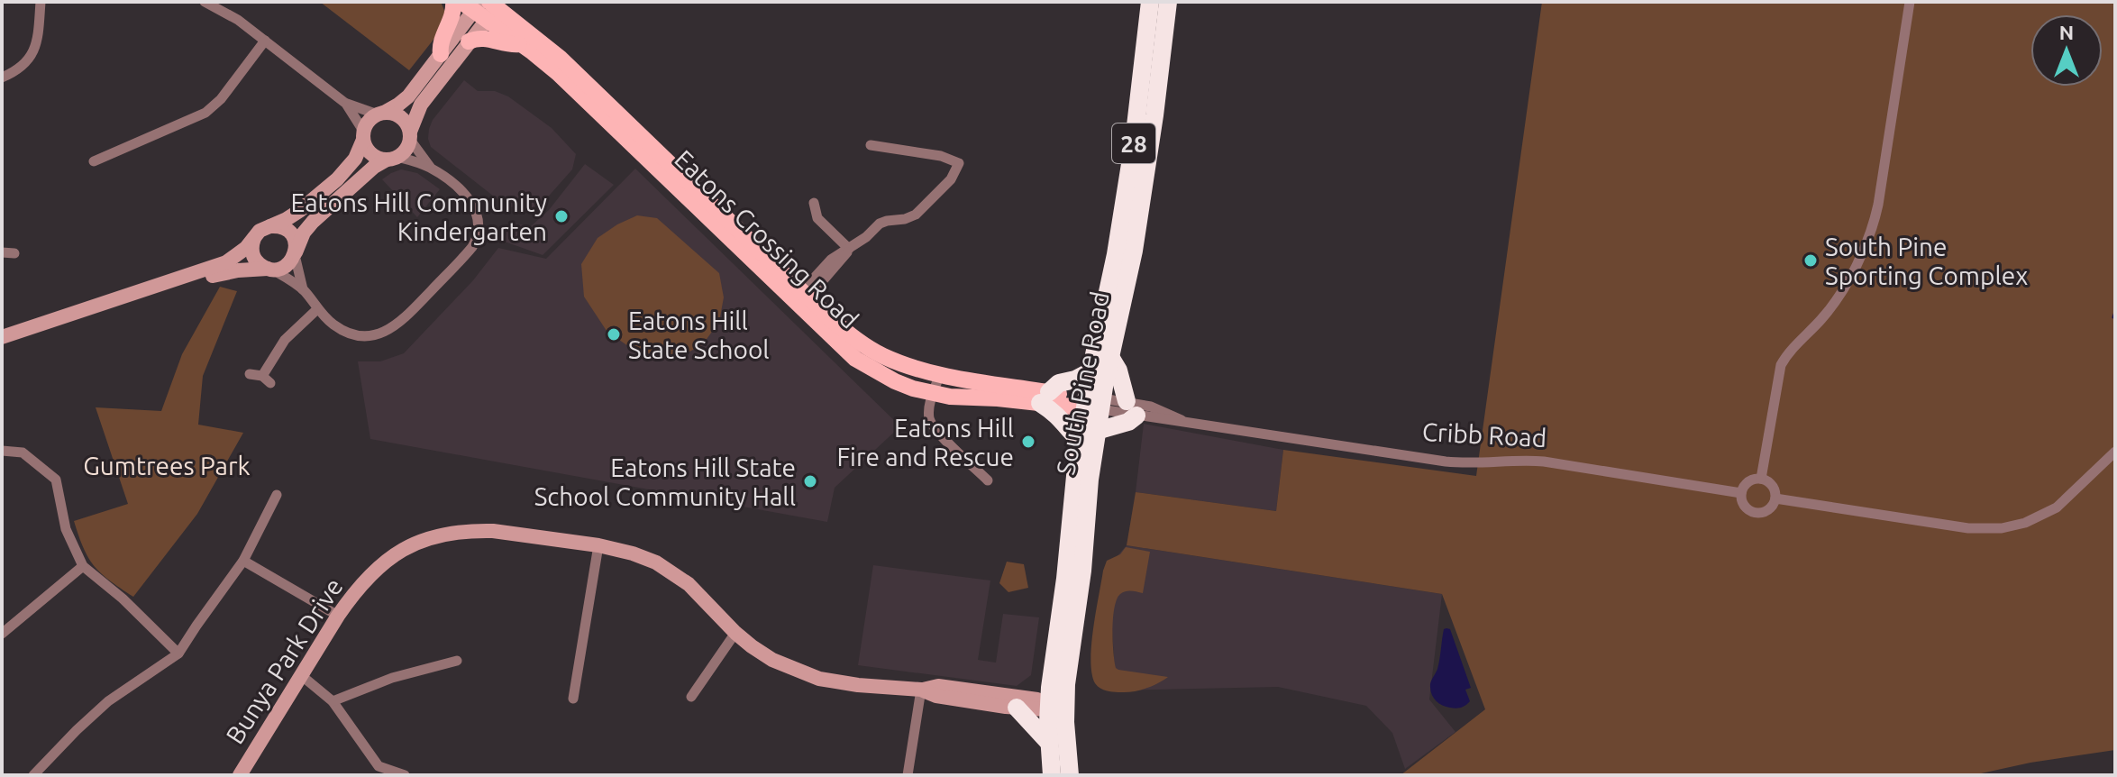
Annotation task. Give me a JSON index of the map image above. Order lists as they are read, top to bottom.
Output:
{
  "streets": {
    "highway": ["28", "South Pine Road"],
    "main road": ["Eatons Crossing Road"],
    "street": ["Cribb Road", "Bunya Park Drive"]
  },
  "crossings": [
    ["Eatons Crossing Road", "South Pine Road"],
    ["Eatons Crossing Road", "Cribb Road"],
    ["South Pine Road", "Cribb Road"],
    ["South Pine Road", "Bunya Park Drive"]
  ],
  "parks": ["Gumtrees Park"],
  "places": [
    "Eatons Hill Community Kindergarten",
    "South Pine Sporting Complex",
    "Eatons Hill State School",
    "Eatons Hill Fire and Rescue",
    "Eatons Hill State School Community Hall"
  ],
  "north": "top"
}
